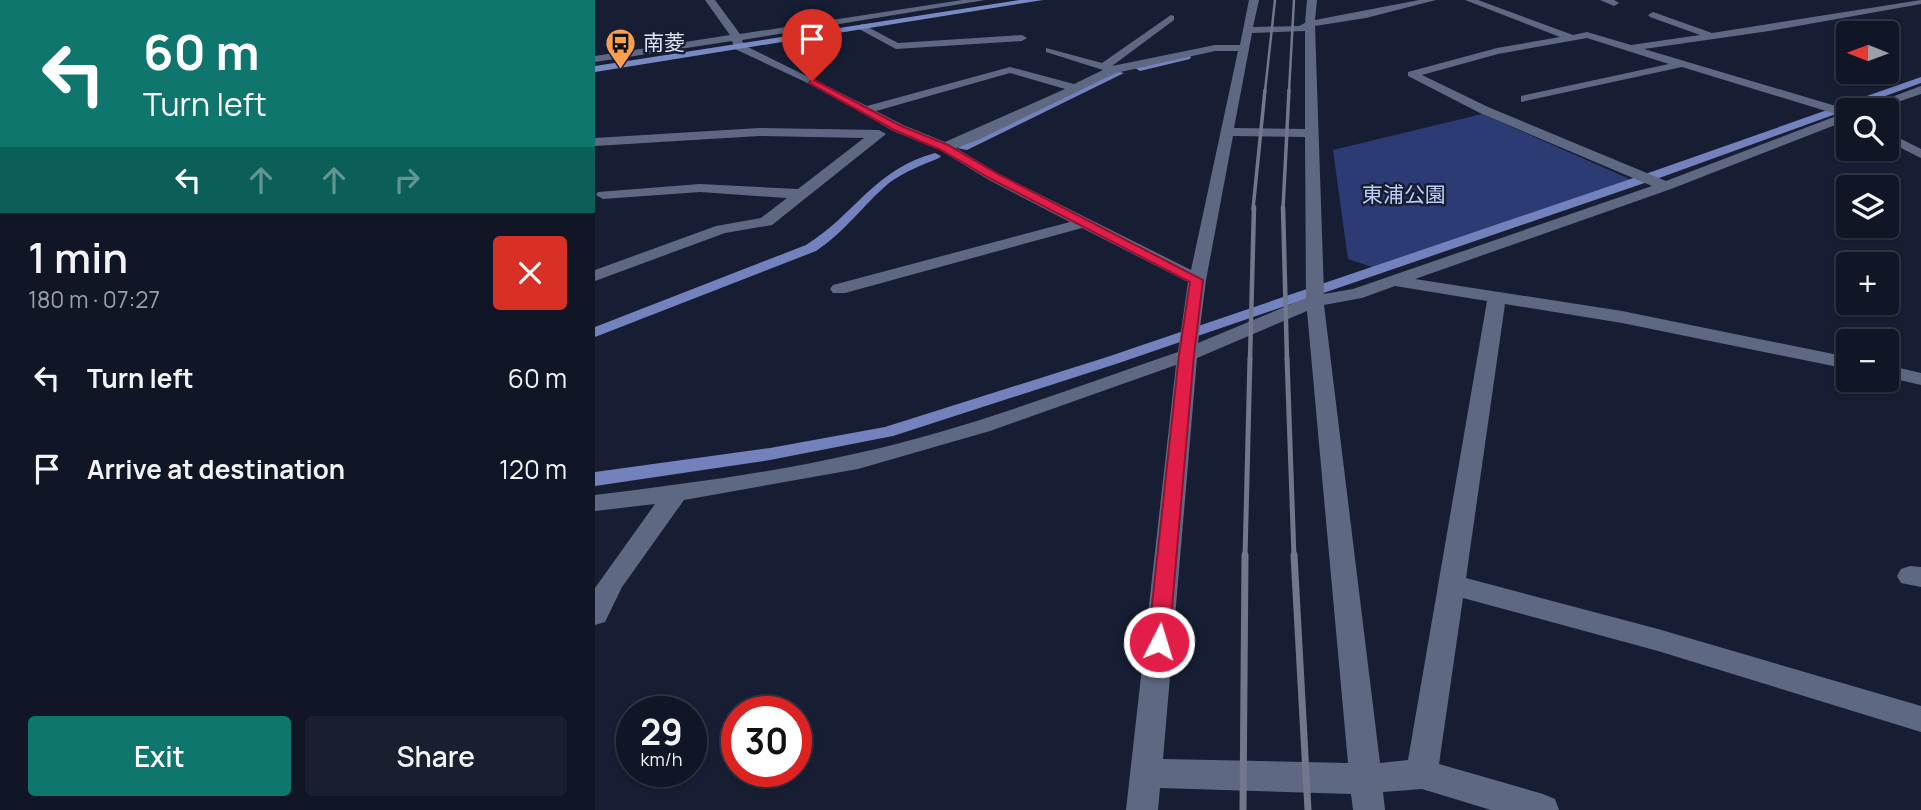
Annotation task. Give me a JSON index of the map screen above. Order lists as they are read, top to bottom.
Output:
{
  "parks": ["東浦公園"],
  "places": {
    "bus stop": ["南菱"]
  },
  "north": "left",
  "page": {
    "turn": ["60 m", "Turn left"],
    "map_buttons": ["+", "−"],
    "heading": ["1 min", "180 m · 07:27"],
    "list": [
      {
        "name": "Turn left",
        "value": "60 m"
      },
      {
        "name": "Arrive at destination",
        "value": "120 m"
      }
    ],
    "speed": "29 km/h",
    "limit": "30",
    "buttons": ["Exit", "Share"]
  }
}
